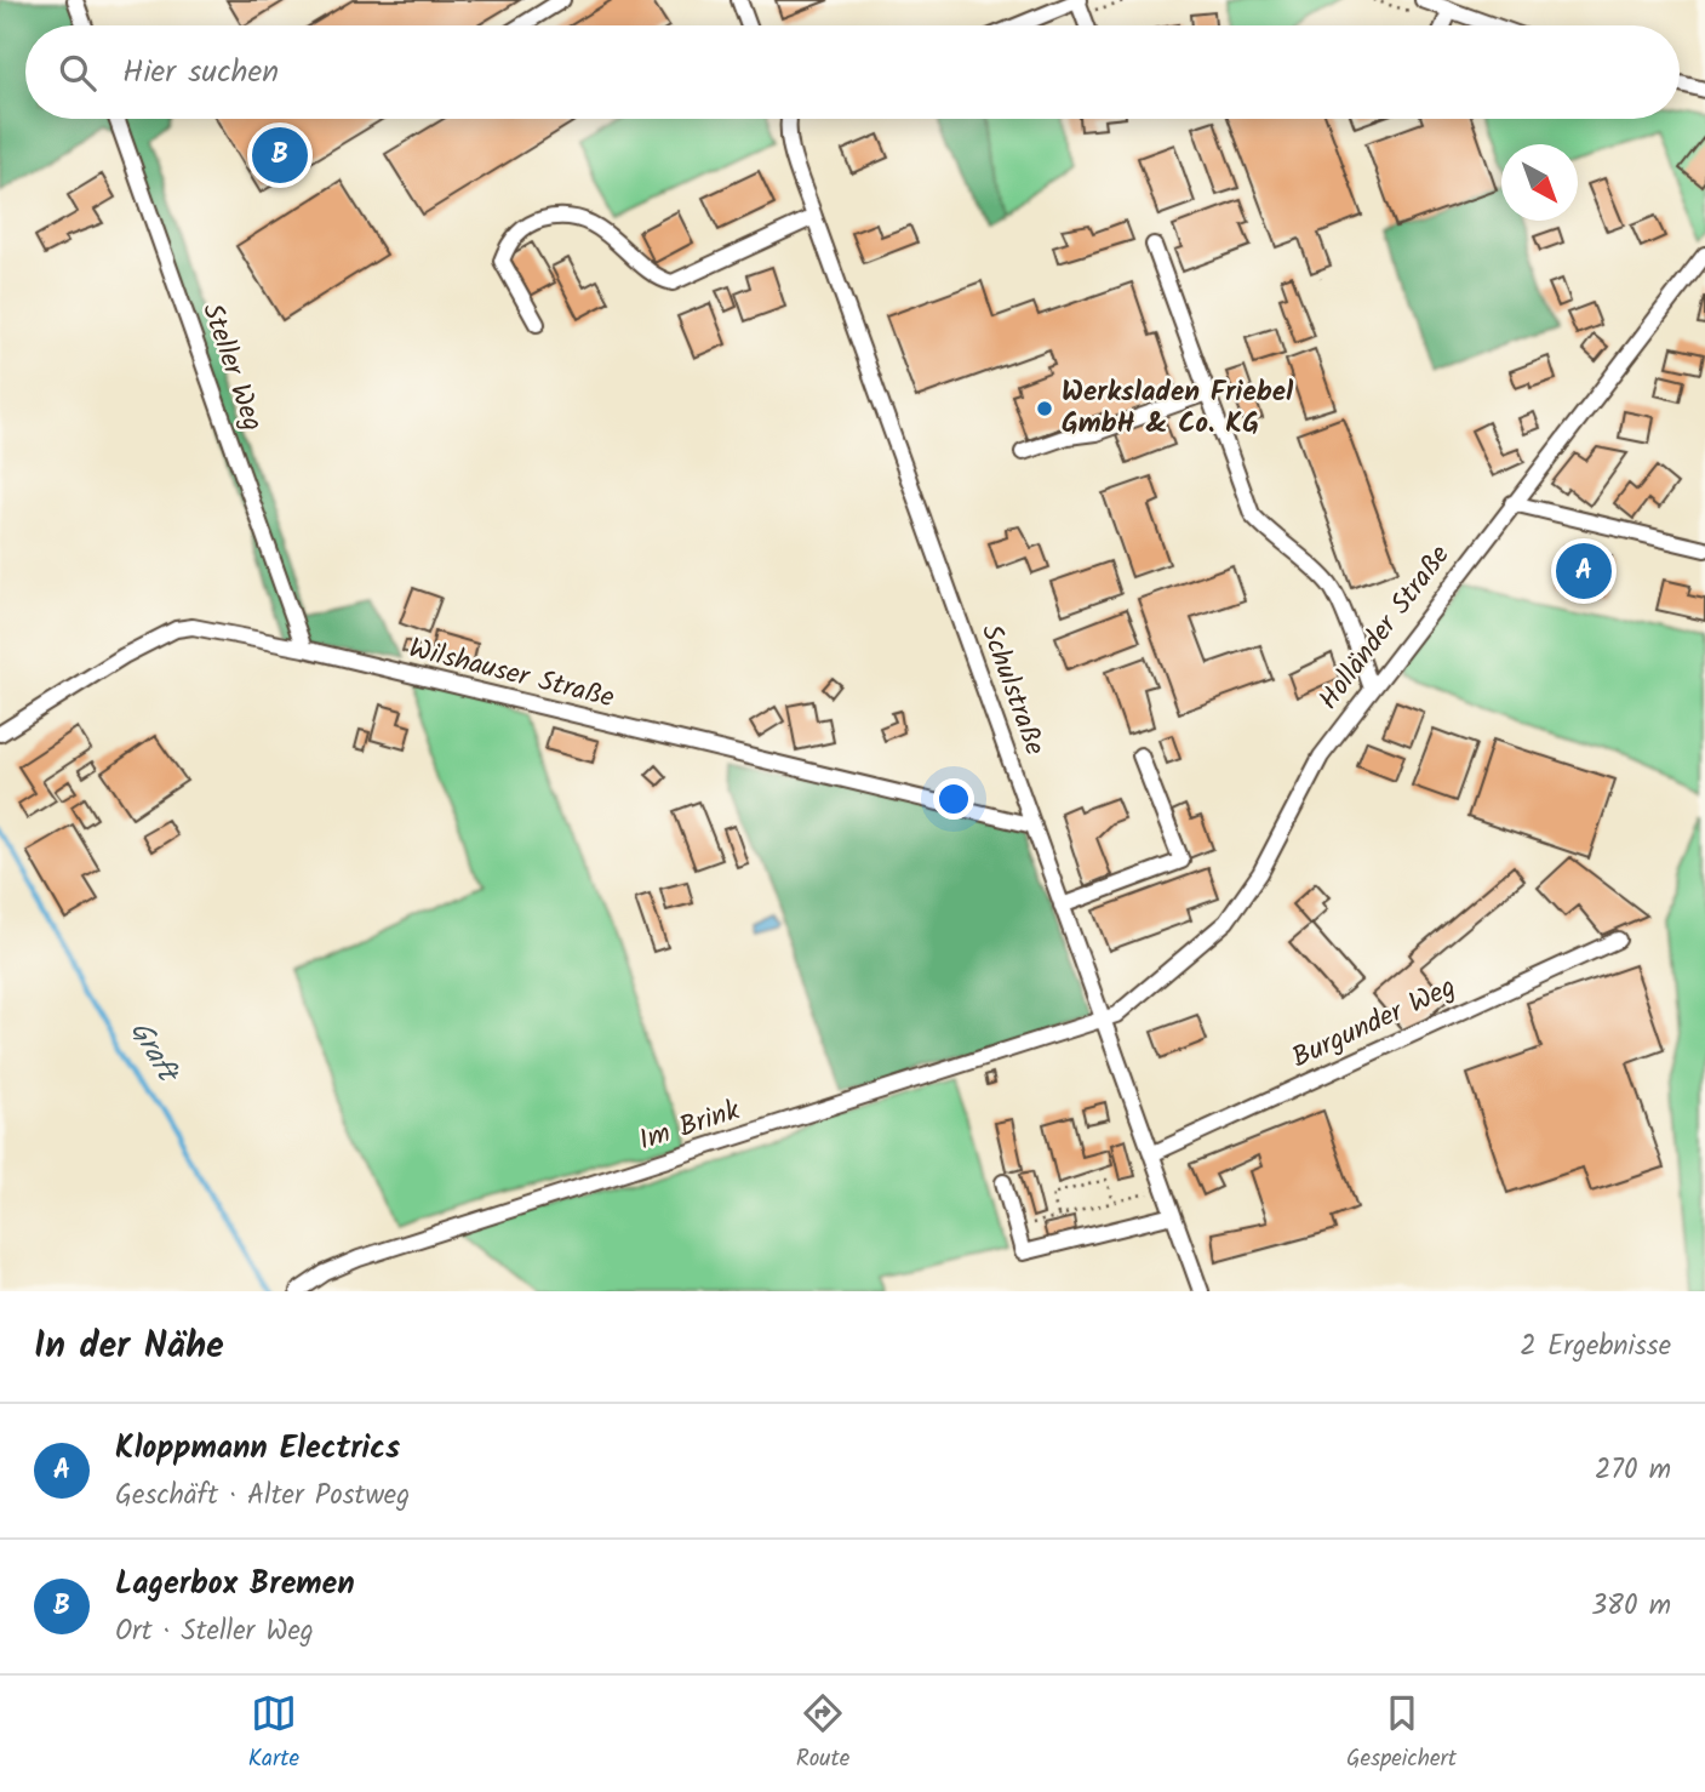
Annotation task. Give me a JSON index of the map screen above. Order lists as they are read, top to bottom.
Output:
{
  "streets": {
    "street": [
      "Steller Weg",
      "Holländer Straße",
      "Wilshauser Straße",
      "Schulstraße",
      "Burgunder Weg",
      "Im Brink"
    ]
  },
  "crossings": [
    ["Steller Weg", "Wilshauser Straße"],
    ["Holländer Straße", "Schulstraße"],
    ["Holländer Straße", "Im Brink"],
    ["Wilshauser Straße", "Schulstraße"],
    ["Schulstraße", "Burgunder Weg"],
    ["Schulstraße", "Im Brink"]
  ],
  "water": ["Graft"],
  "places": ["Werksladen Friebel GmbH & Co. KG"],
  "north": "bottom right",
  "page": {
    "search": "Hier suchen",
    "pins": ["B", "A"],
    "heading": ["In der Nähe", "2 Ergebnisse"],
    "list": [
      {
        "mark": "A",
        "name": "Kloppmann Electrics",
        "note": "Geschäft · Alter Postweg",
        "value": "270 m"
      },
      {
        "mark": "B",
        "name": "Lagerbox Bremen",
        "note": "Ort · Steller Weg",
        "value": "380 m"
      }
    ],
    "nav": ["Karte", "Route", "Gespeichert"]
  }
}
